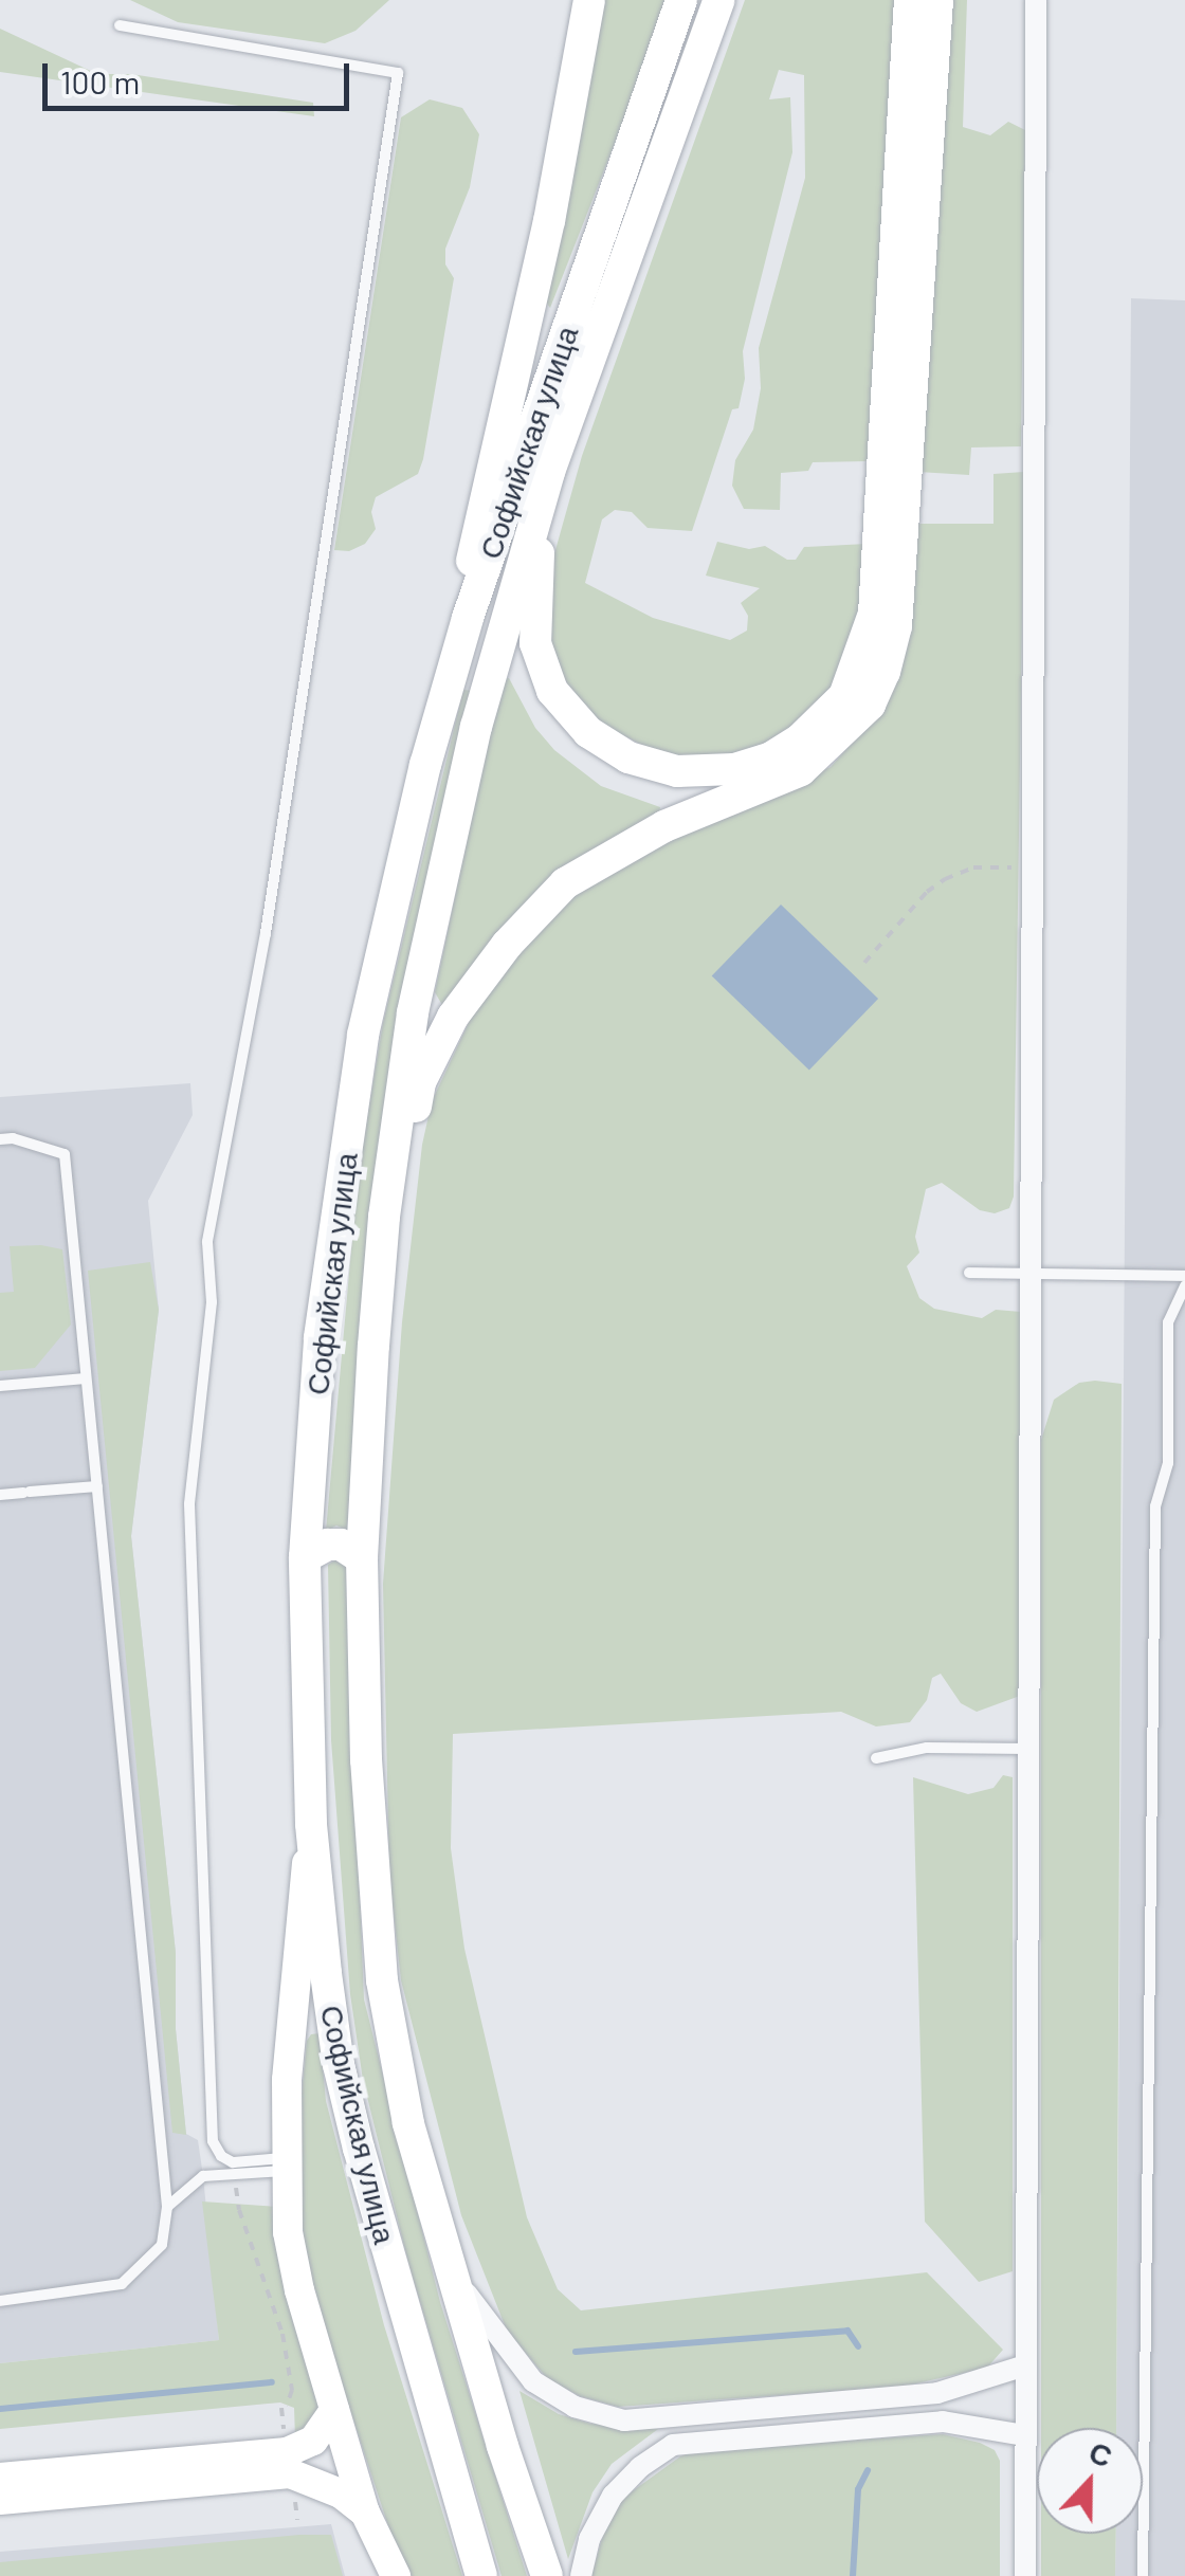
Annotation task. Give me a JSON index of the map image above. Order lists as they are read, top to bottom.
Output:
{
  "streets": {
    "main road": ["Софийская улица"]
  },
  "scale_bar": "100 m",
  "north": "top"
}
